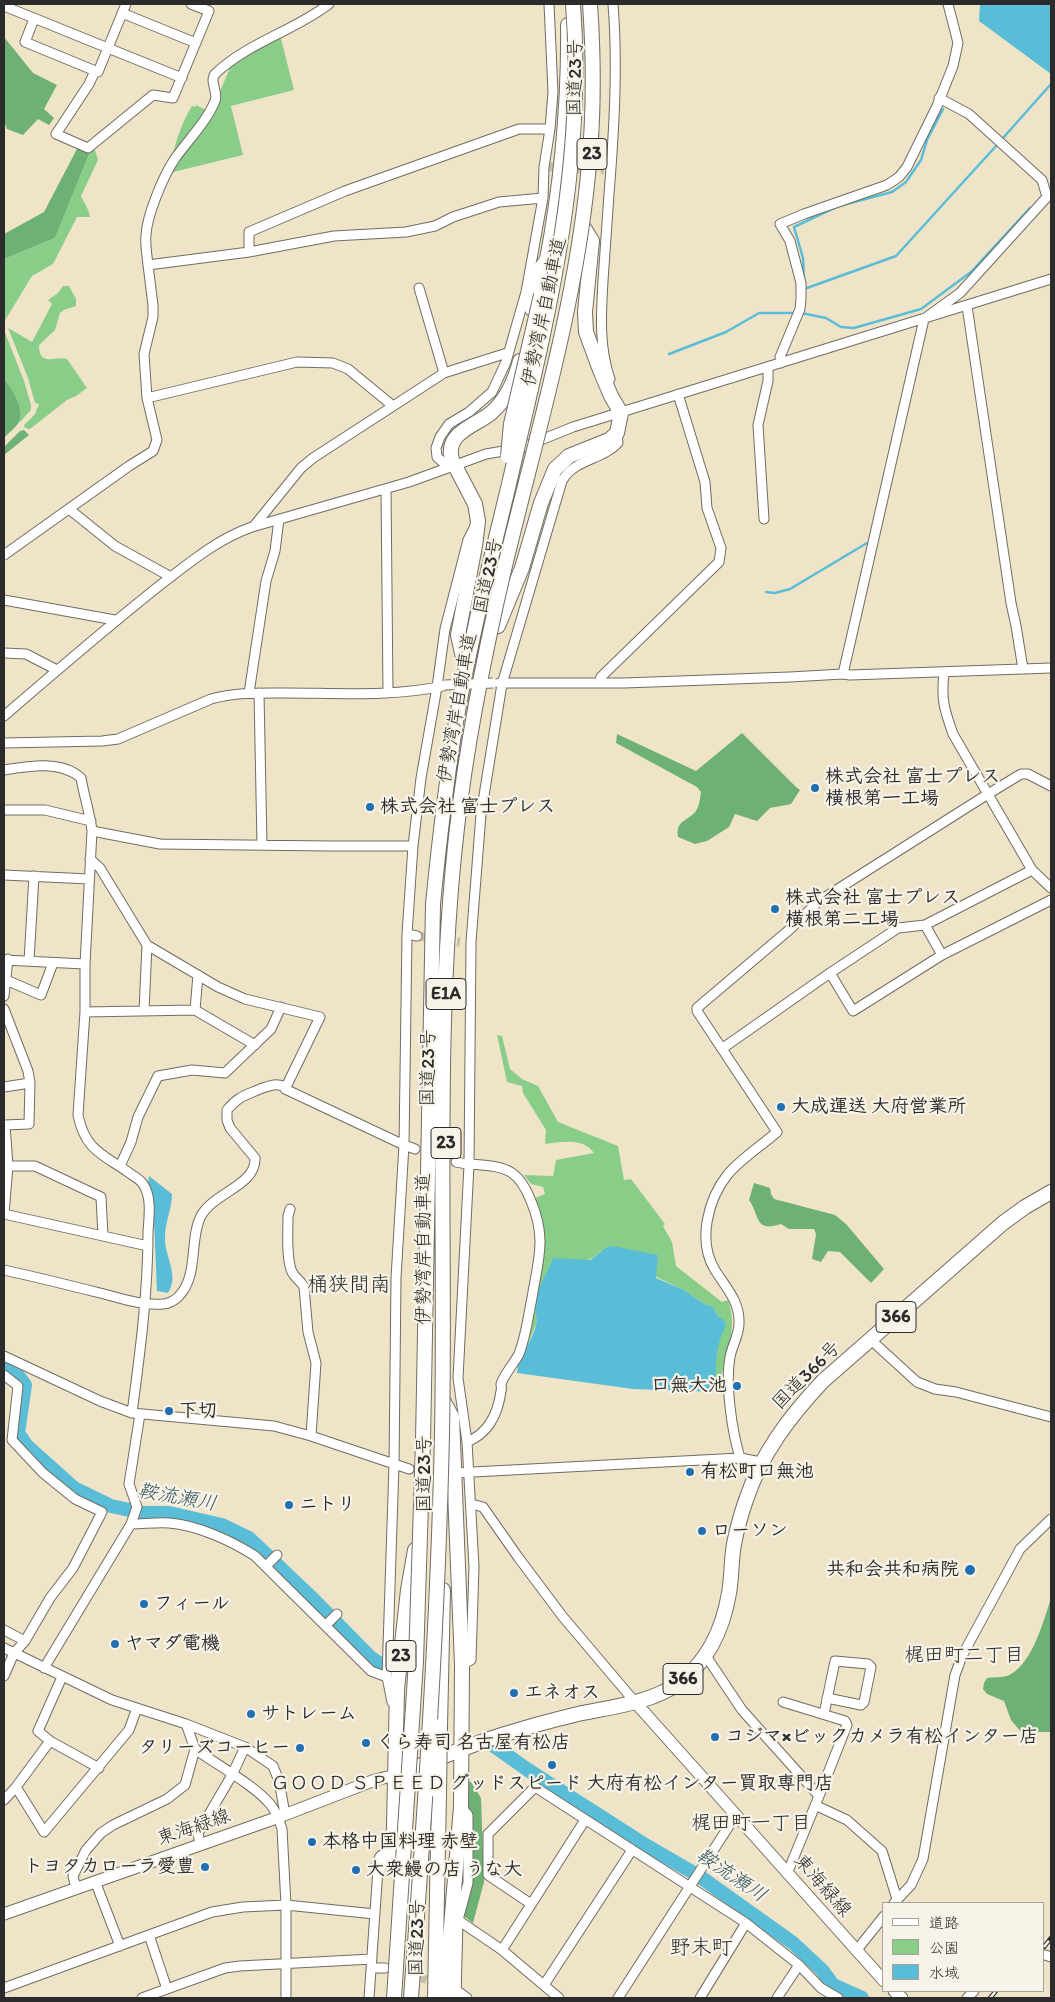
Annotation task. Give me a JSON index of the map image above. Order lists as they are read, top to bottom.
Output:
{
  "streets": {
    "highway": [
      "国道23号",
      "23",
      "伊勢湾岸自動車道",
      "E1A",
      "366",
      "国道366号"
    ],
    "main road": ["東海緑線"]
  },
  "crossings": [
    ["国道23号", "23"],
    ["国道23号", "伊勢湾岸自動車道"],
    ["23", "国道366号"],
    ["23", "東海緑線"],
    ["国道366号", "東海緑線"]
  ],
  "districts": [
    "桶狭間南",
    "梶田町二丁目",
    "梶田町一丁目",
    "野末町"
  ],
  "water": ["鞍流瀬川"],
  "places": [
    "株式会社 富士プレス 横根第一工場",
    "株式会社 富士プレス",
    "株式会社 富士プレス 横根第二工場",
    "大成運送 大府営業所",
    "口無大池",
    "下切",
    "有松町口無池",
    "ニトリ",
    "ローソン",
    "共和会共和病院",
    "フィール",
    "ヤマダ電機",
    "エネオス",
    "サトレーム",
    "コジマ×ビックカメラ有松インター店",
    "くら寿司 名古屋有松店",
    "タリーズコーヒー",
    "ＧＯＯＤ ＳＰＥＥＤ グッドスピード 大府有松インター買取専門店",
    "本格中国料理 赤壁",
    "トヨタカローラ愛豊",
    "大衆鰻の店 うな大"
  ],
  "legend": ["道路", "公園", "水域"]
}
